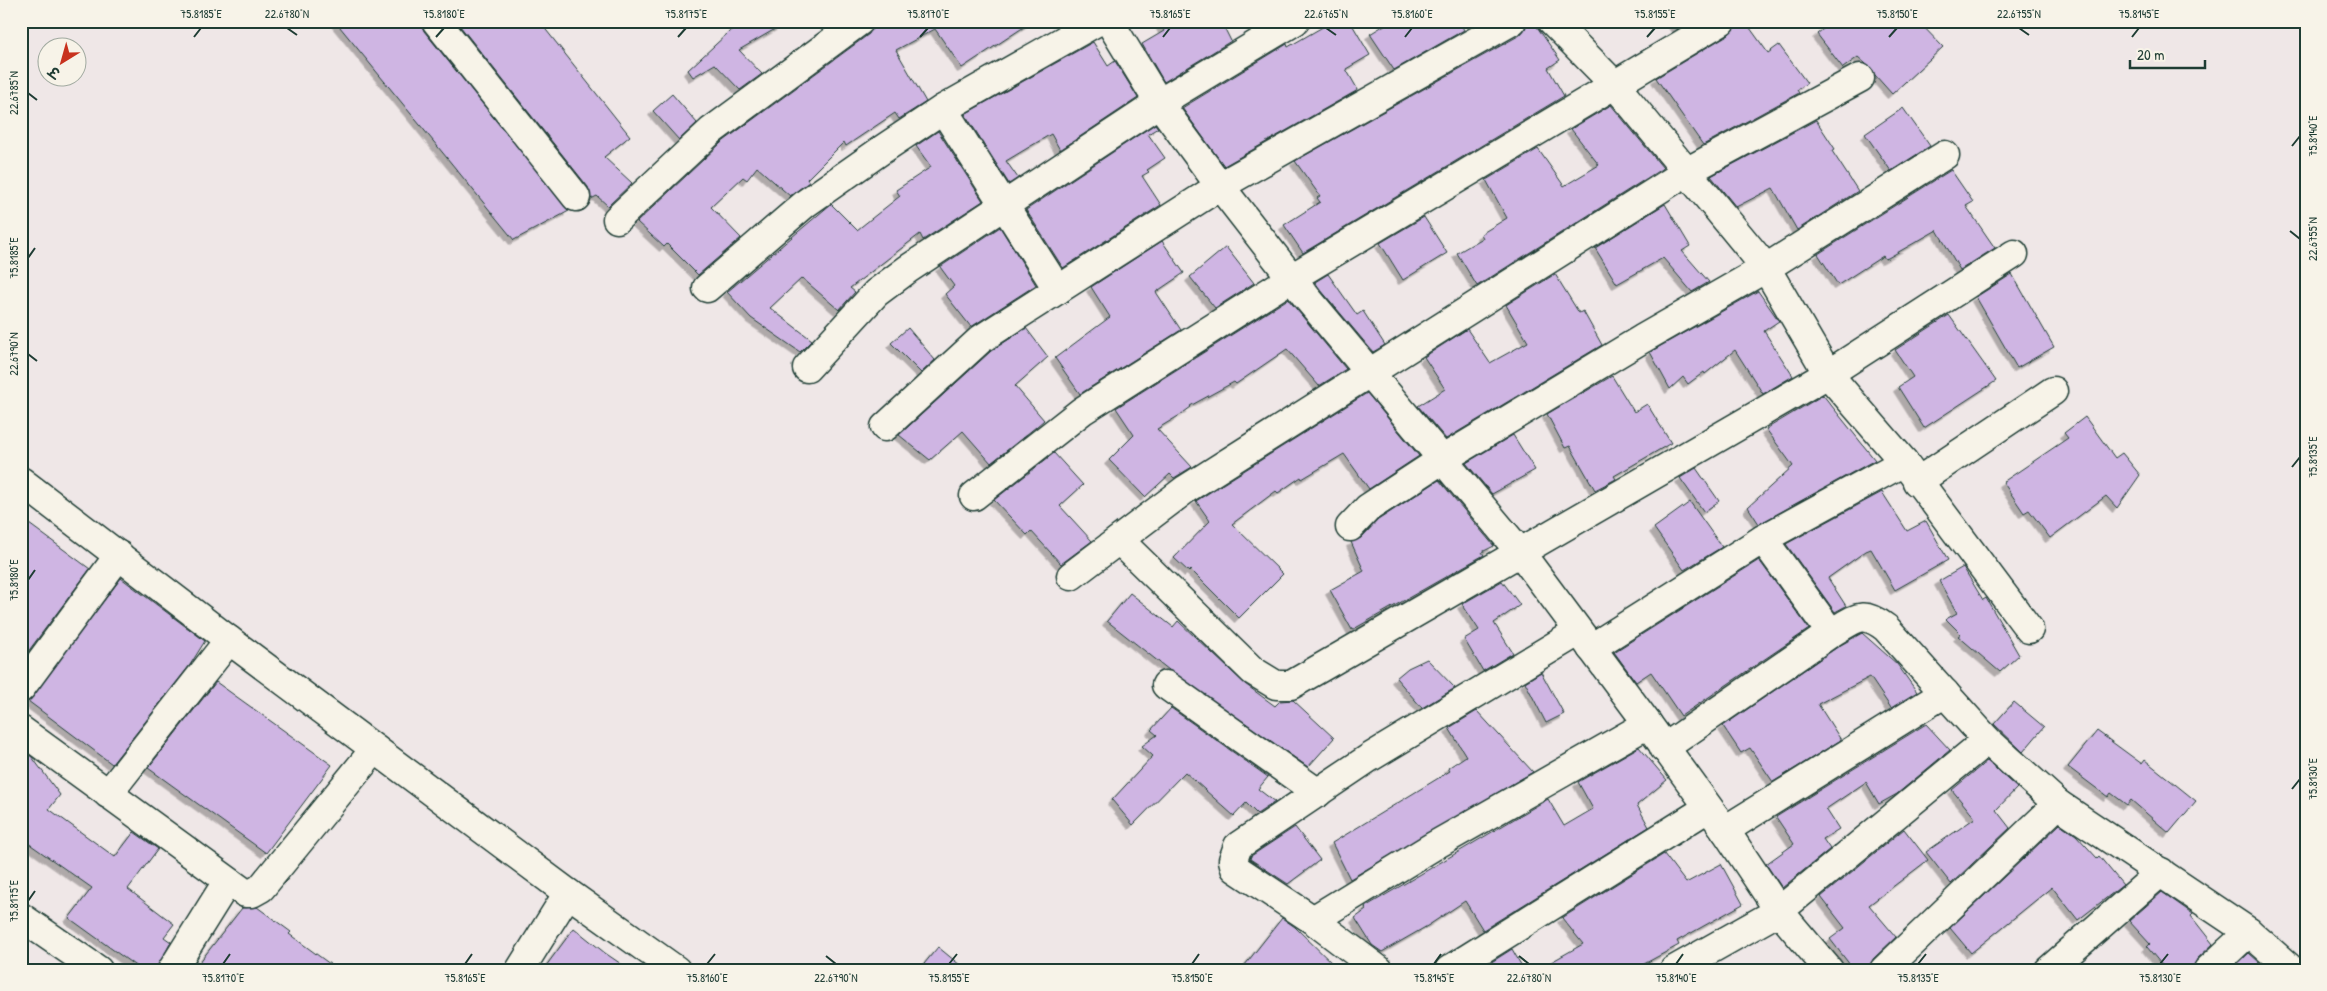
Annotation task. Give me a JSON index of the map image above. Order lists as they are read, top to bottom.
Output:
{
  "scale_bar": "20 m",
  "north": "bottom left",
  "coordinates": [
    "75.8185°E",
    "22.6780°N",
    "75.8180°E",
    "75.8175°E",
    "75.8170°E",
    "75.8165°E",
    "22.6765°N",
    "75.8160°E",
    "75.8155°E",
    "75.8150°E",
    "22.6755°N",
    "75.8145°E",
    "22.6785°N",
    "75.8140°E",
    "22.6790°N",
    "75.8135°E",
    "75.8130°E"
  ]
}
